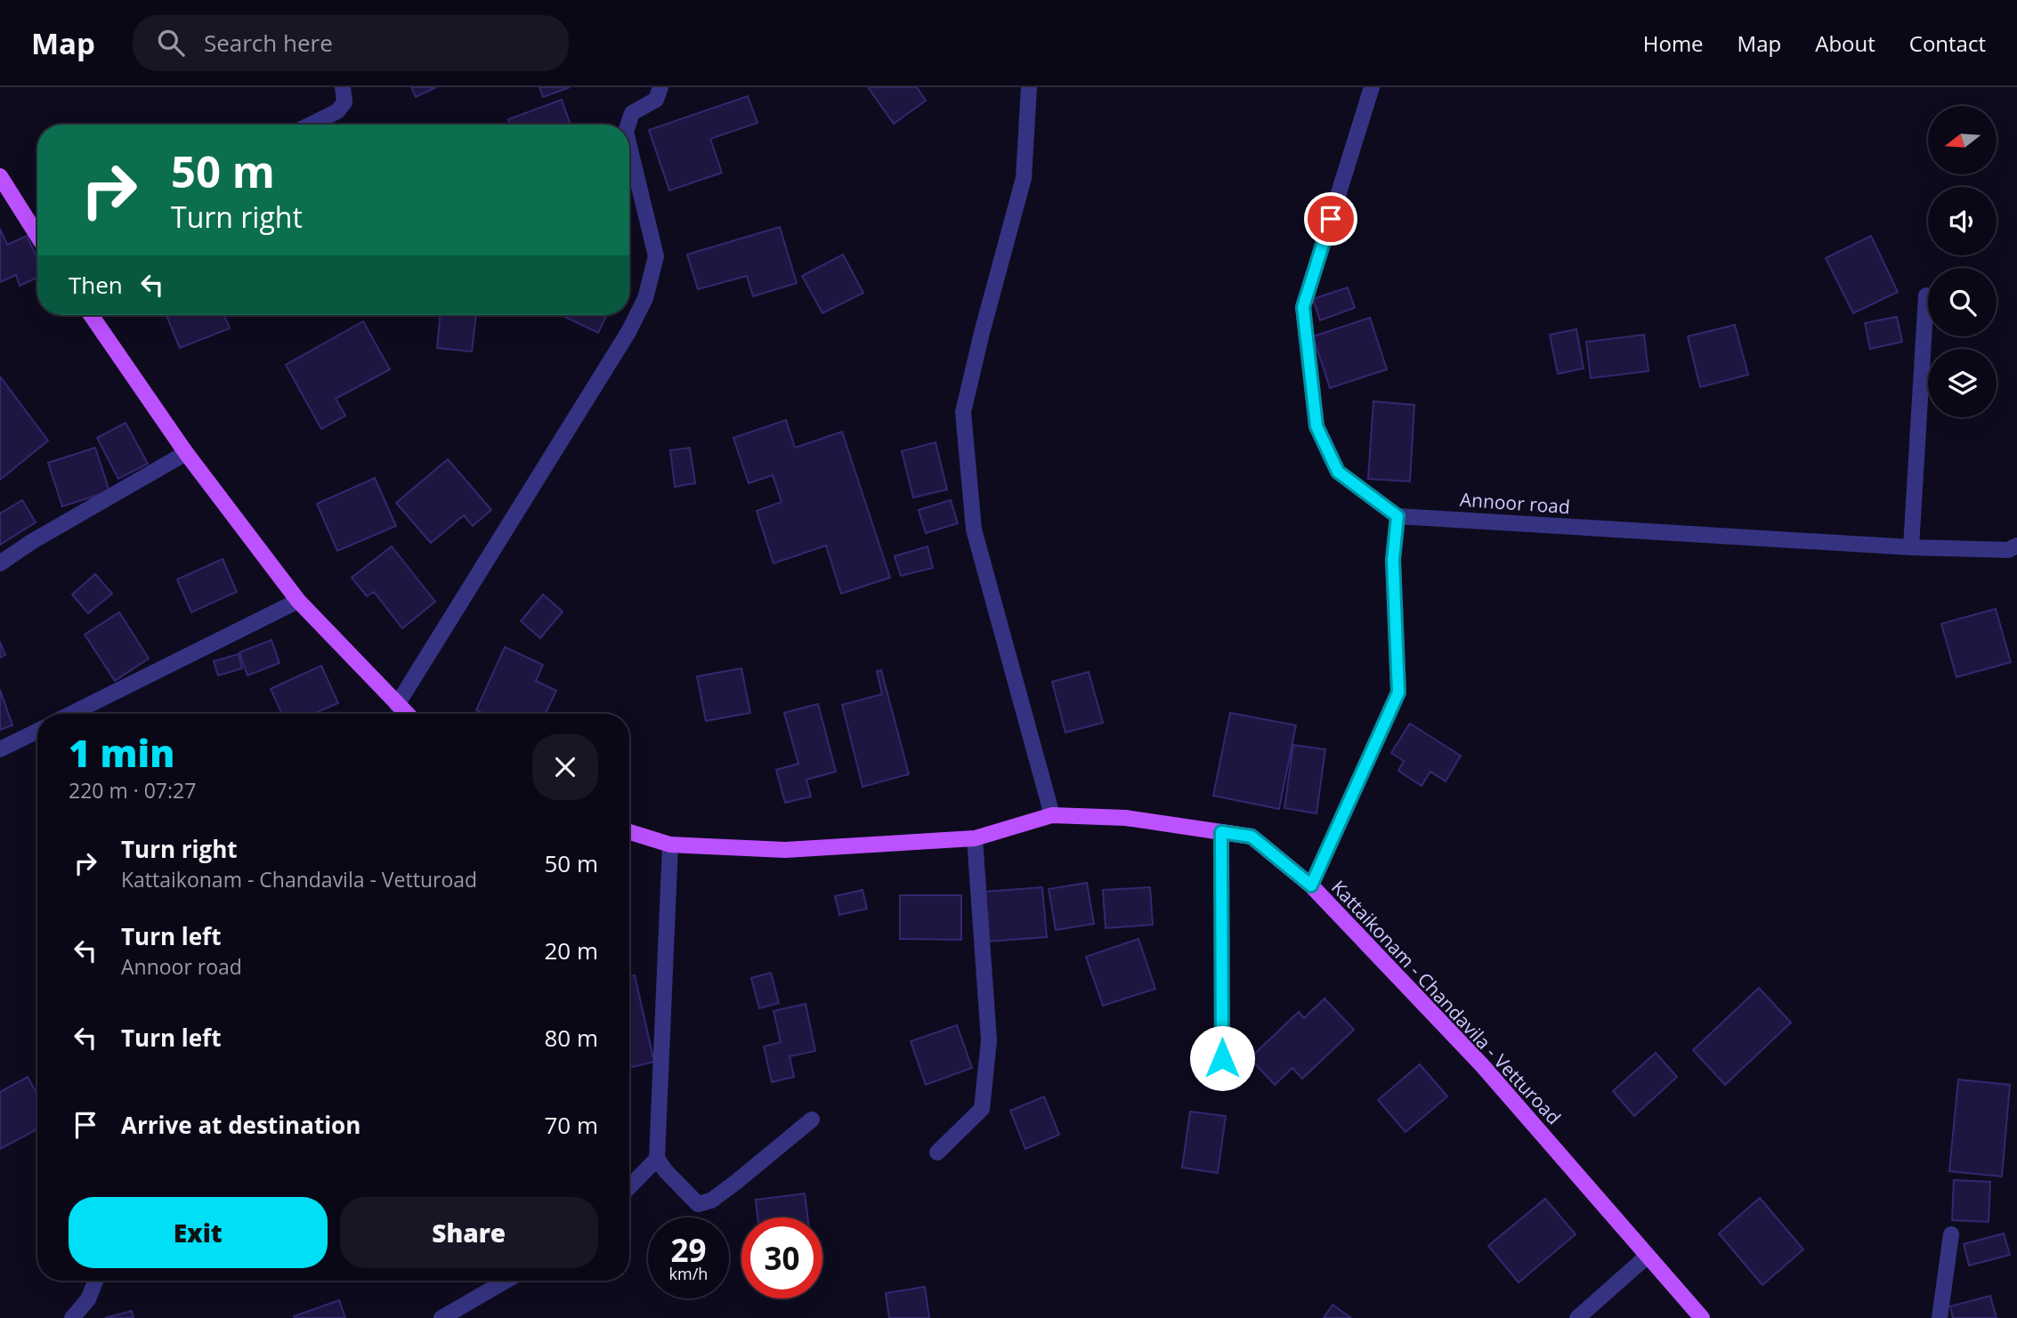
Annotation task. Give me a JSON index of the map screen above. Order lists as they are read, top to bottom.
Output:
{
  "streets": {
    "main road": ["Kattaikonam - Chandavila - Vetturoad"],
    "street": ["Annoor road"]
  },
  "north": "left",
  "page": {
    "header": "Map",
    "search": "Search here",
    "nav": [
      "Home",
      "Map",
      "About",
      "Contact"
    ],
    "turn": ["50 m", "Turn right"],
    "then": "Then",
    "heading": ["1 min", "220 m · 07:27"],
    "list": [
      {
        "name": "Turn right",
        "note": "Kattaikonam - Chandavila - Vetturoad",
        "value": "50 m"
      },
      {
        "name": "Turn left",
        "note": "Annoor road",
        "value": "20 m"
      },
      {
        "name": "Turn left",
        "value": "80 m"
      },
      {
        "name": "Arrive at destination",
        "value": "70 m"
      }
    ],
    "buttons": ["Exit", "Share"],
    "speed": "29 km/h",
    "limit": "30"
  }
}
